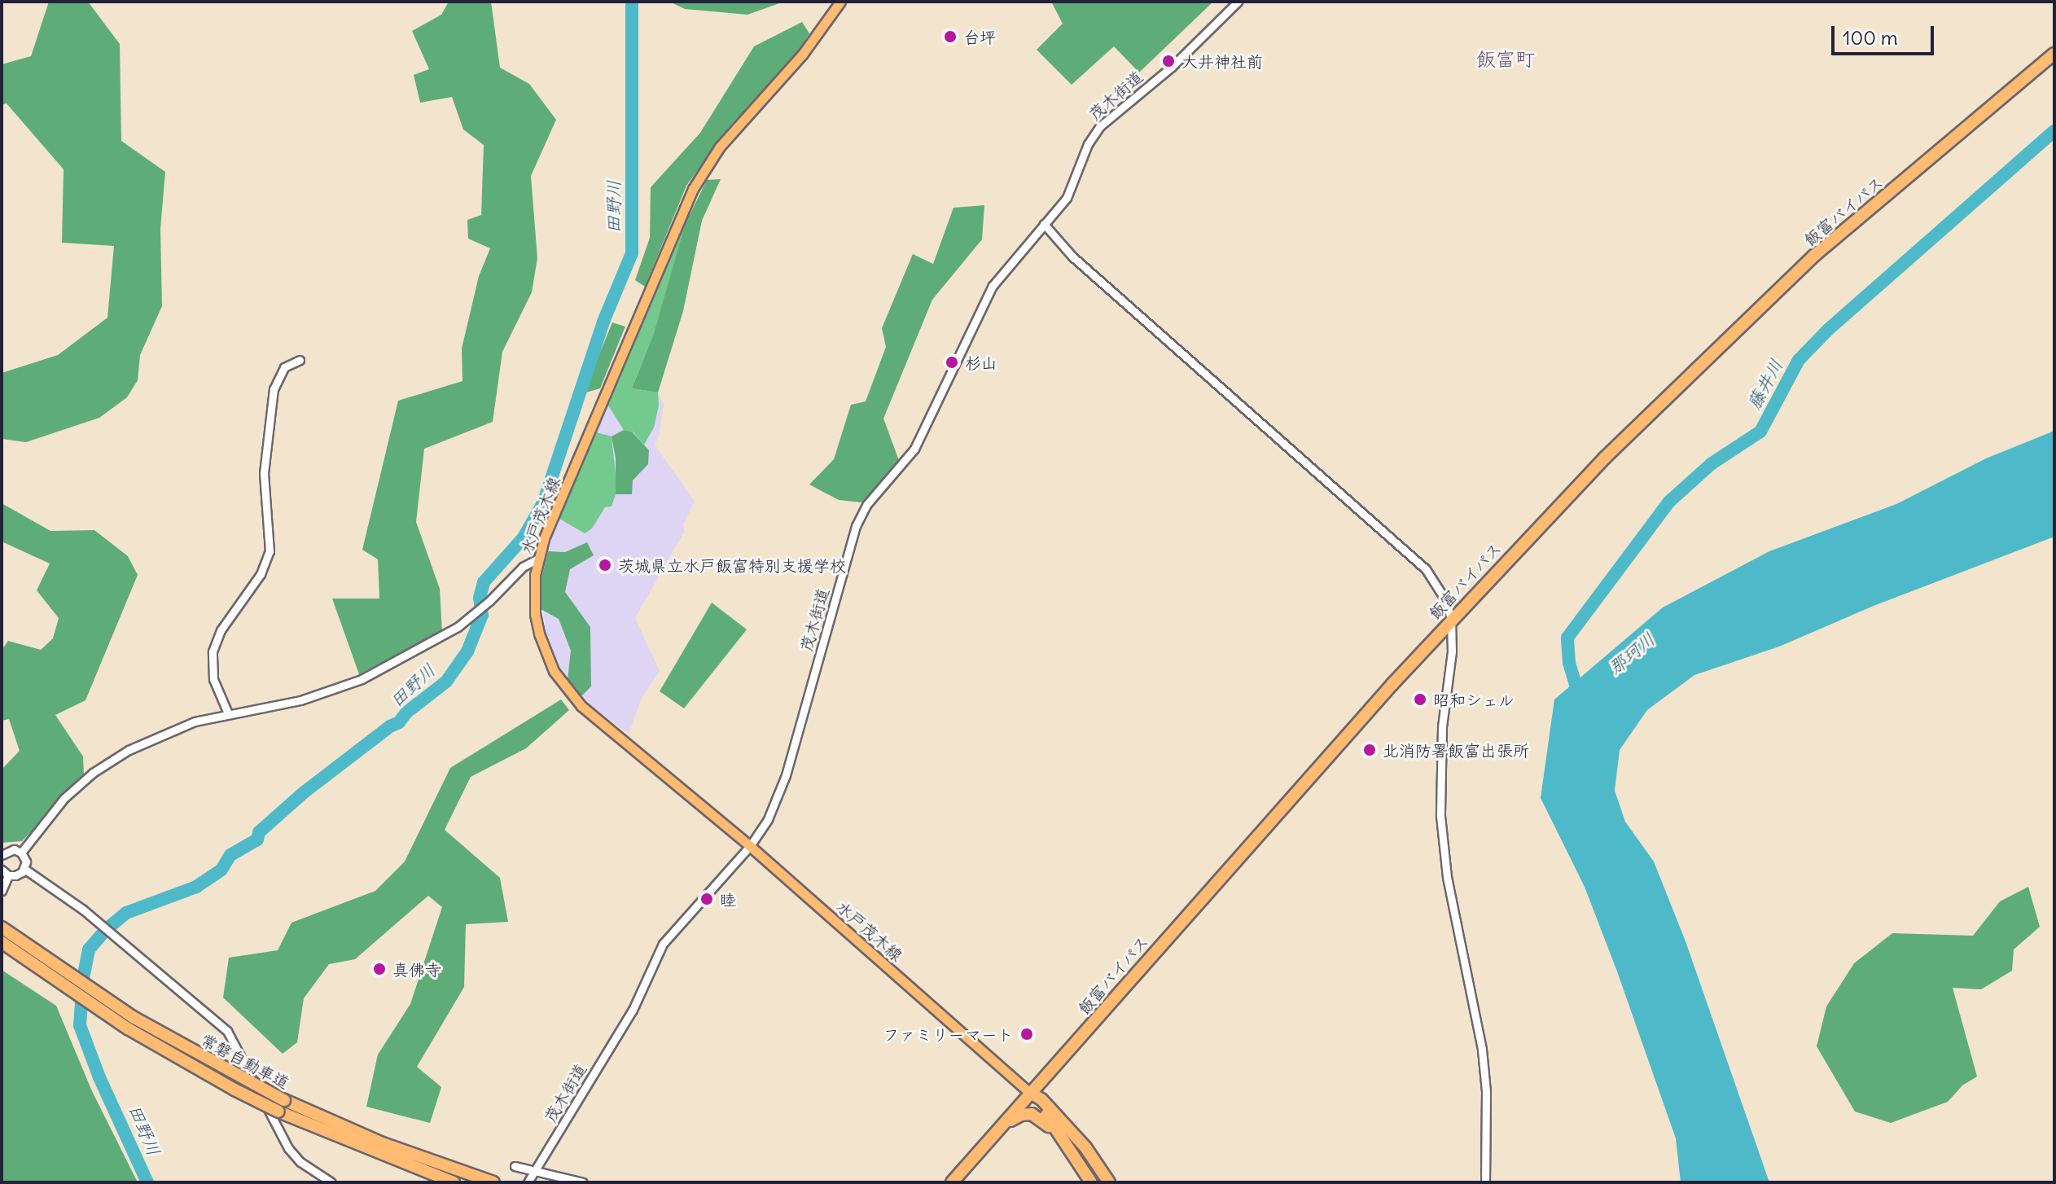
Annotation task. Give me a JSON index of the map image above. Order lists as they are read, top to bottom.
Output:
{
  "streets": {
    "highway": ["飯富バイパス", "常磐自動車道"],
    "main road": ["水戸茂木線"],
    "street": ["茂木街道"]
  },
  "crossings": [
    ["茂木街道", "水戸茂木線"],
    ["飯富バイパス", "水戸茂木線"]
  ],
  "districts": ["飯富町"],
  "water": ["田野川", "藤井川", "那珂川"],
  "places": [
    "台坪",
    "大井神社前",
    "杉山",
    "茨城県立水戸飯富特別支援学校",
    "昭和シェル",
    "北消防署飯富出張所",
    "睦",
    "真佛寺",
    "ファミリーマート"
  ],
  "scale_bar": "100 m"
}
